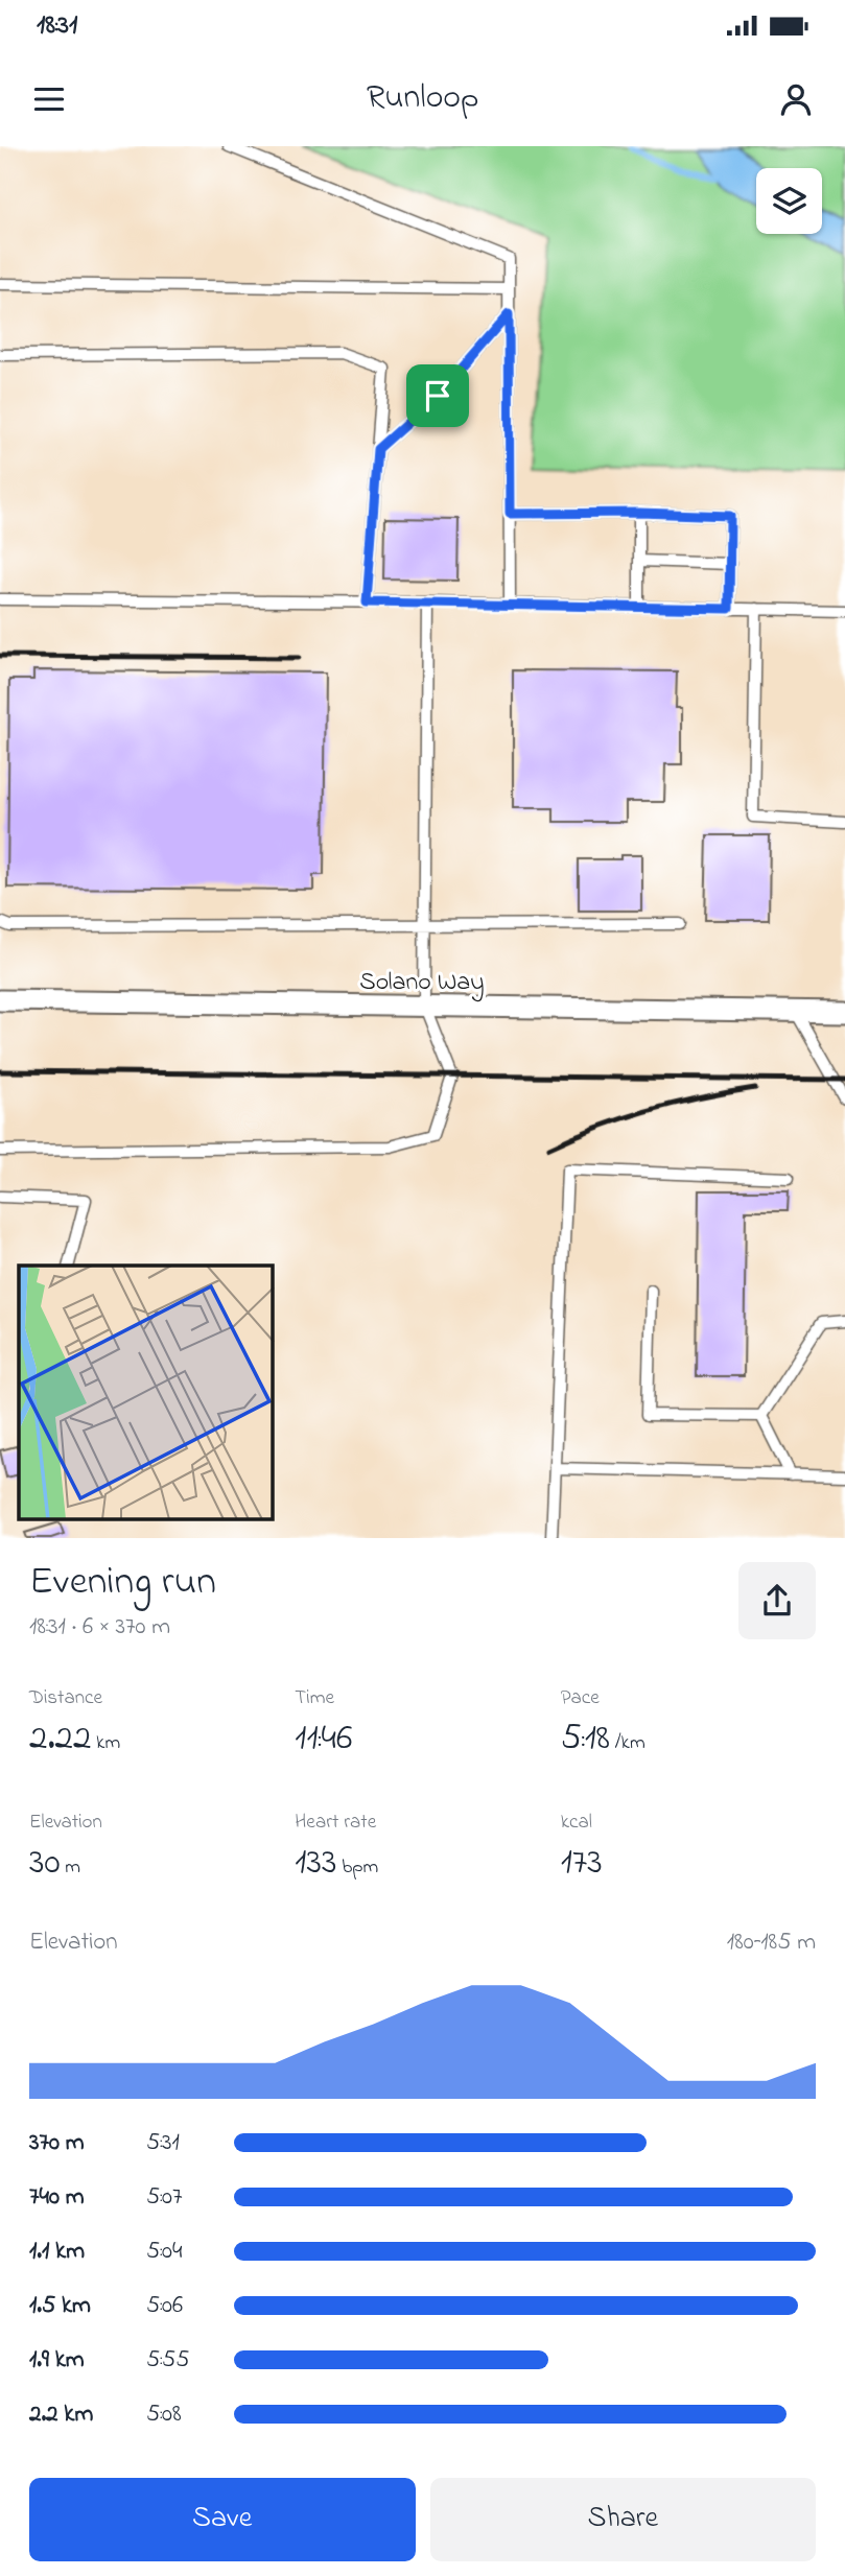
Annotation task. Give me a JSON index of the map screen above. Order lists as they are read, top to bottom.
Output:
{
  "streets": {
    "street": ["Solano Way"]
  },
  "page": {
    "status": "18:31",
    "header": "Runloop",
    "heading": ["Evening run", "18:31 · 6 × 370 m"],
    "stats": [
      ["Distance", "2.22 km"],
      ["Time", "11:46"],
      ["Pace", "5:18 /km"],
      ["Elevation", "30 m"],
      ["Heart rate", "133 bpm"],
      ["kcal", "173"]
    ],
    "chart": ["Elevation", "180–185 m"],
    "list": [
      {
        "name": "370 m",
        "note": "5:31"
      },
      {
        "name": "740 m",
        "note": "5:07"
      },
      {
        "name": "1.1 km",
        "note": "5:04"
      },
      {
        "name": "1.5 km",
        "note": "5:06"
      },
      {
        "name": "1.9 km",
        "note": "5:55"
      },
      {
        "name": "2.2 km",
        "note": "5:08"
      }
    ],
    "buttons": ["Save", "Share"]
  }
}
